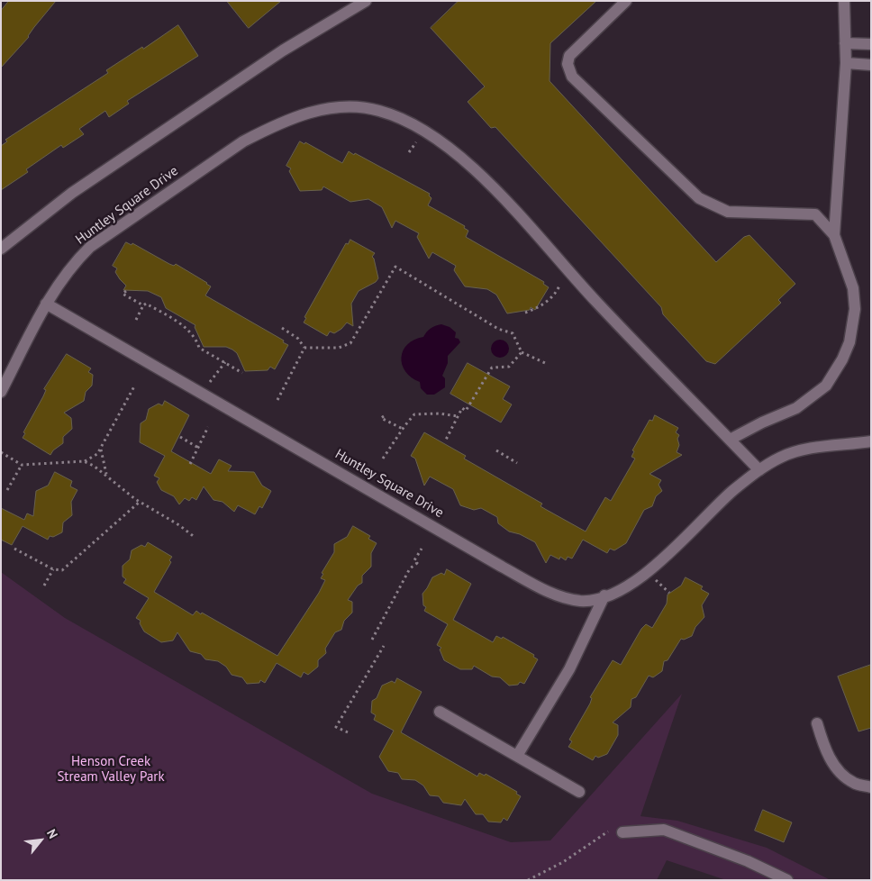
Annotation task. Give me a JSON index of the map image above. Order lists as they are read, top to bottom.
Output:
{
  "streets": {
    "street": ["Huntley Square Drive"]
  },
  "parks": ["Henson Creek Stream Valley Park"],
  "north": "top right"
}
